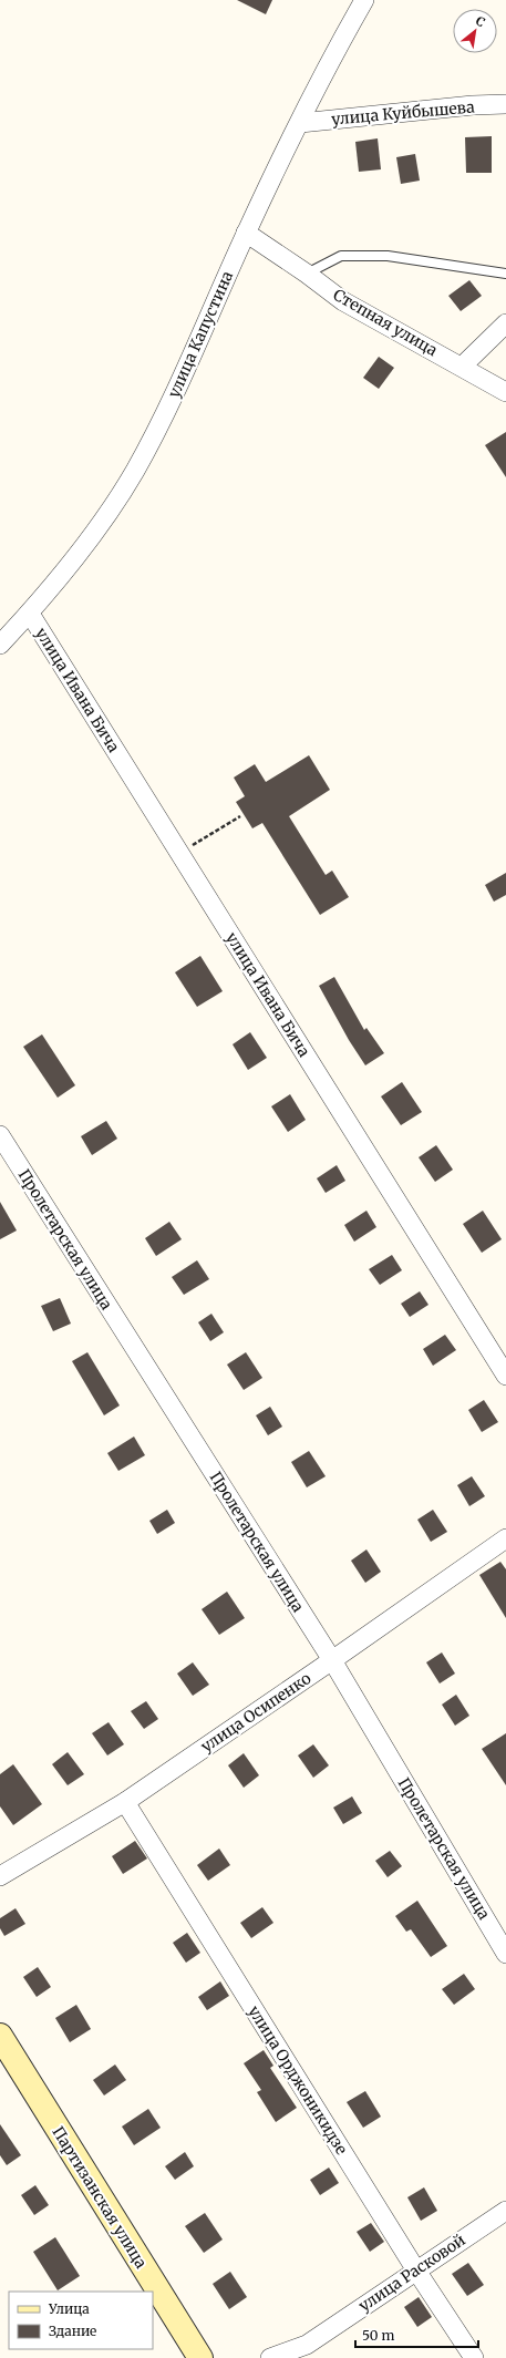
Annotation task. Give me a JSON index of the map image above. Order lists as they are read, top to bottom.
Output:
{
  "streets": {
    "main road": ["Партизанская улица"],
    "street": [
      "улица Куйбышева",
      "Степная улица",
      "улица Капустина",
      "улица Ивана Бича",
      "Пролетарская улица",
      "улица Осипенко",
      "улица Орджоникидзе",
      "улица Расковой"
    ]
  },
  "crossings": [
    ["улица Куйбышева", "улица Капустина"],
    ["Степная улица", "улица Капустина"],
    ["улица Капустина", "улица Ивана Бича"],
    ["Пролетарская улица", "улица Осипенко"],
    ["улица Осипенко", "улица Орджоникидзе"],
    ["улица Орджоникидзе", "улица Расковой"]
  ],
  "legend": ["Улица", "Здание"],
  "scale_bar": "50 m",
  "north": "top right"
}
